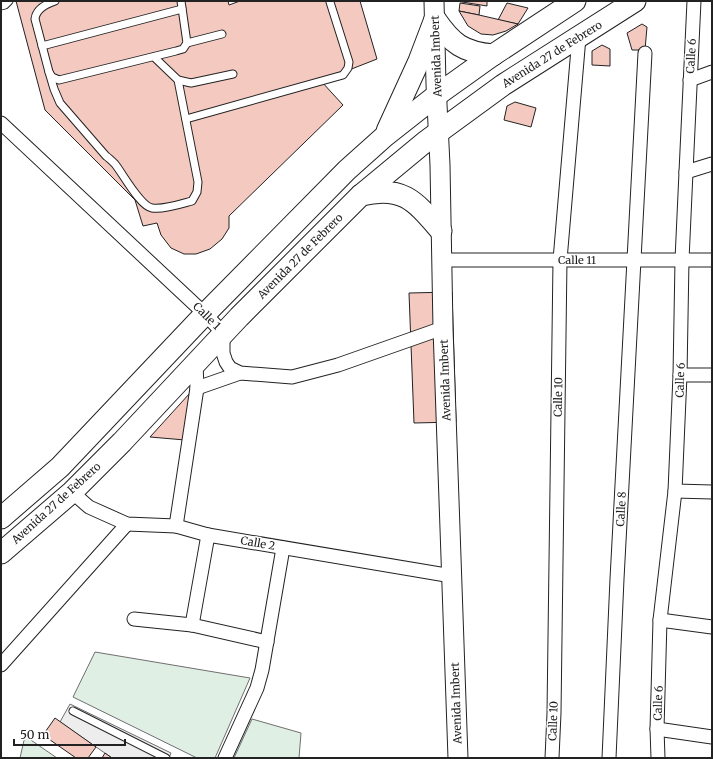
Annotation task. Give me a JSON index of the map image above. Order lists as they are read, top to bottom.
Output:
{
  "streets": {
    "main road": ["Avenida 27 de Febrero", "Avenida Imbert"],
    "street": [
      "Calle 6",
      "Calle 11",
      "Calle 1",
      "Calle 10",
      "Calle 8",
      "Calle 2"
    ]
  },
  "crossings": [
    ["Avenida 27 de Febrero", "Avenida Imbert"],
    ["Avenida 27 de Febrero", "Calle 1"],
    ["Avenida 27 de Febrero", "Calle 10"],
    ["Avenida 27 de Febrero", "Calle 2"],
    ["Avenida Imbert", "Calle 11"],
    ["Avenida Imbert", "Calle 2"],
    ["Calle 6", "Calle 11"],
    ["Calle 11", "Calle 10"],
    ["Calle 11", "Calle 8"]
  ],
  "scale_bar": "50 m"
}
